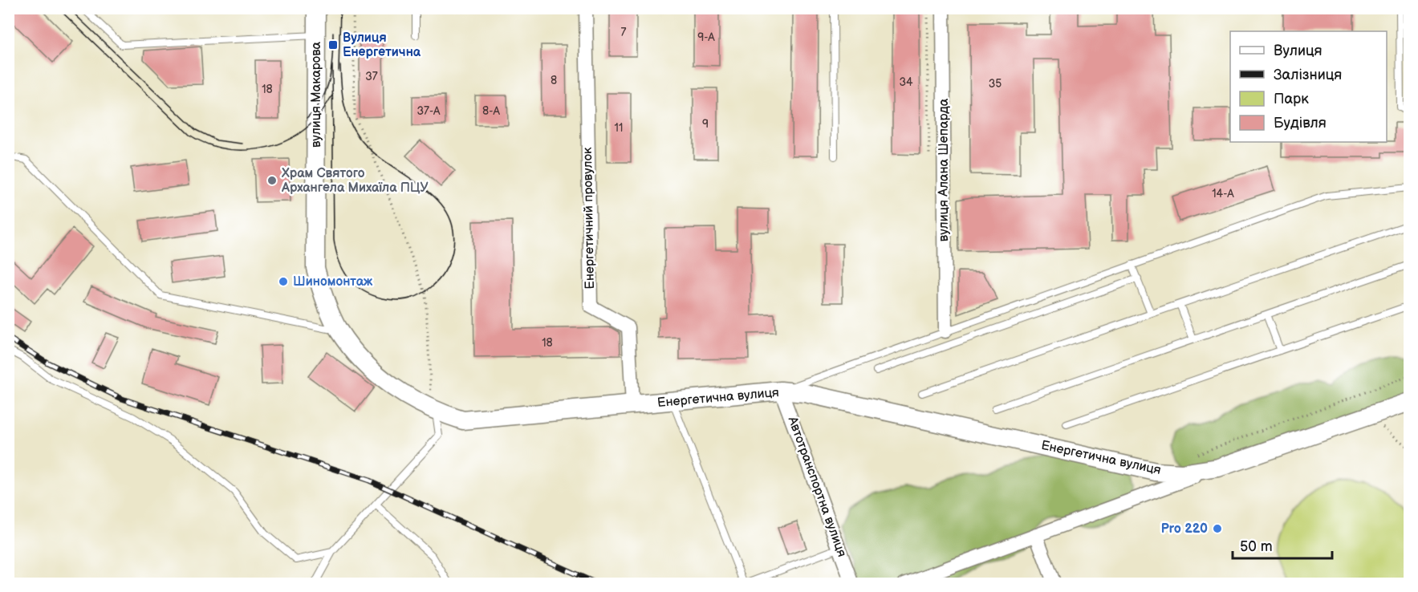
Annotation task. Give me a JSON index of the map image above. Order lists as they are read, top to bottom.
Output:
{
  "streets": {
    "main road": ["вулиця Макарова", "Енергетична вулиця"],
    "street": ["вулиця Алана Шепарда", "Енергетичний провулок", "Автотранспортна вулиця"]
  },
  "crossings": [
    ["вулиця Макарова", "Енергетична вулиця"],
    ["Енергетичний провулок", "Енергетична вулиця"],
    ["Енергетична вулиця", "Автотранспортна вулиця"]
  ],
  "places": {
    "transit": ["Вулиця Енергетична"],
    "other": ["Храм Святого Архангела Михаїла ПЦУ", "Шиномонтаж", "Pro 220"]
  },
  "house_numbers": [
    "7",
    "9-А",
    "37",
    "8",
    "34",
    "35",
    "18",
    "37-А",
    "8-А",
    "9",
    "11",
    "14-А",
    "18"
  ],
  "legend": [
    "Вулиця",
    "Залізниця",
    "Парк",
    "Будівля"
  ],
  "scale_bar": "50 m"
}
